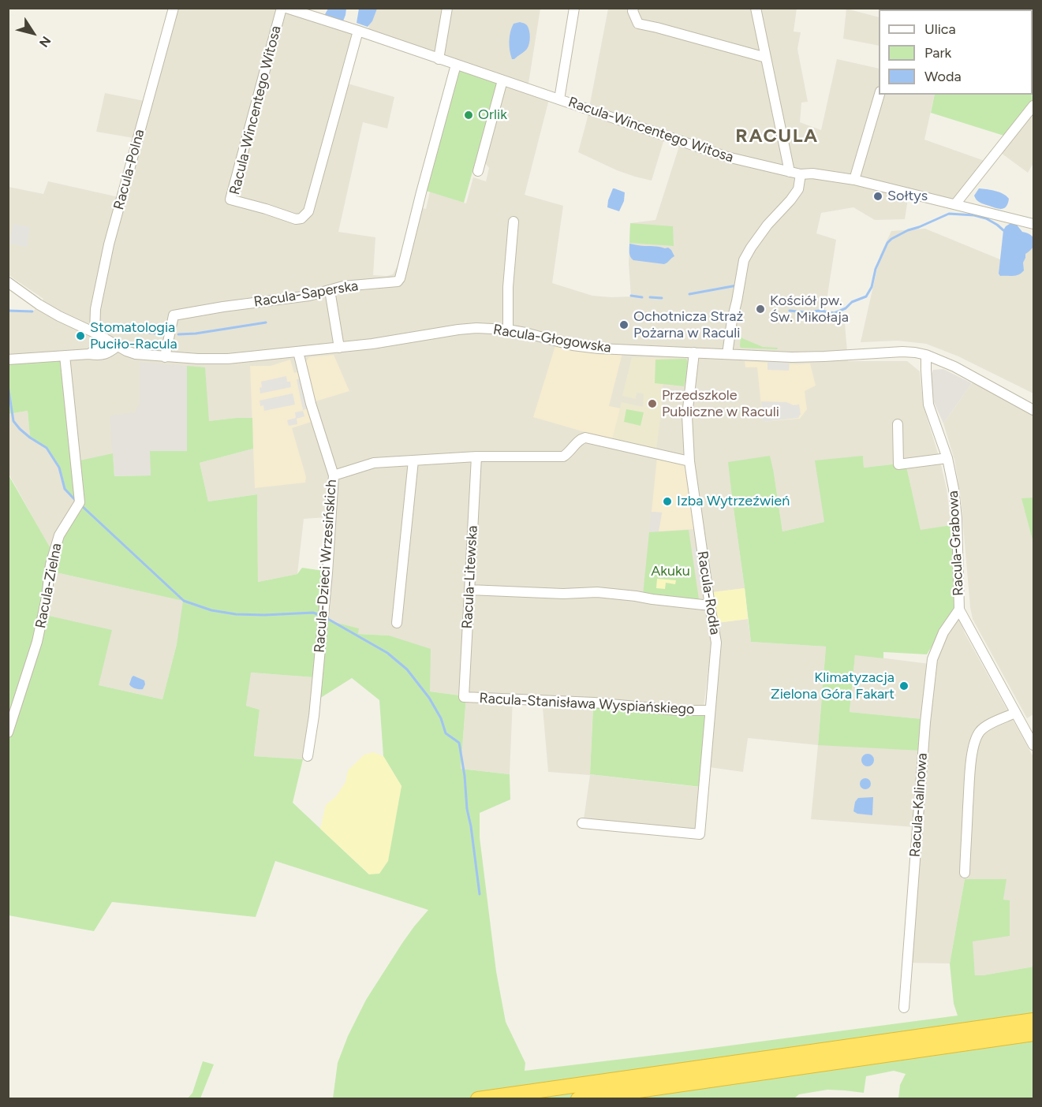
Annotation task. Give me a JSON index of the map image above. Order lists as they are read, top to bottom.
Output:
{
  "streets": {
    "street": [
      "Racula-Wincentego Witosa",
      "Racula-Polna",
      "Racula-Saperska",
      "Racula-Głogowska",
      "Racula-Grabowa",
      "Racula-Dzieci Wrzesińskich",
      "Racula-Litewska",
      "Racula-Zielna",
      "Racula-Rodła",
      "Racula-Stanisława Wyspiańskiego",
      "Racula-Kalinowa"
    ]
  },
  "crossings": [
    ["Racula-Wincentego Witosa", "Racula-Saperska"],
    ["Racula-Polna", "Racula-Głogowska"],
    ["Racula-Saperska", "Racula-Głogowska"],
    ["Racula-Głogowska", "Racula-Grabowa"],
    ["Racula-Głogowska", "Racula-Dzieci Wrzesińskich"],
    ["Racula-Głogowska", "Racula-Rodła"],
    ["Racula-Grabowa", "Racula-Kalinowa"],
    ["Racula-Litewska", "Racula-Stanisława Wyspiańskiego"],
    ["Racula-Rodła", "Racula-Stanisława Wyspiańskiego"]
  ],
  "districts": ["RACULA"],
  "parks": ["Akuku"],
  "places": [
    "Orlik",
    "Sołtys",
    "Kościół pw. Św. Mikołaja",
    "Ochotnicza Straż Pożarna w Raculi",
    "Stomatologia Puciło-Racula",
    "Przedszkole Publiczne w Raculi",
    "Izba Wytrzeźwień",
    "Klimatyzacja Zielona Góra Fakart"
  ],
  "legend": ["Ulica", "Park", "Woda"],
  "north": "bottom right"
}
